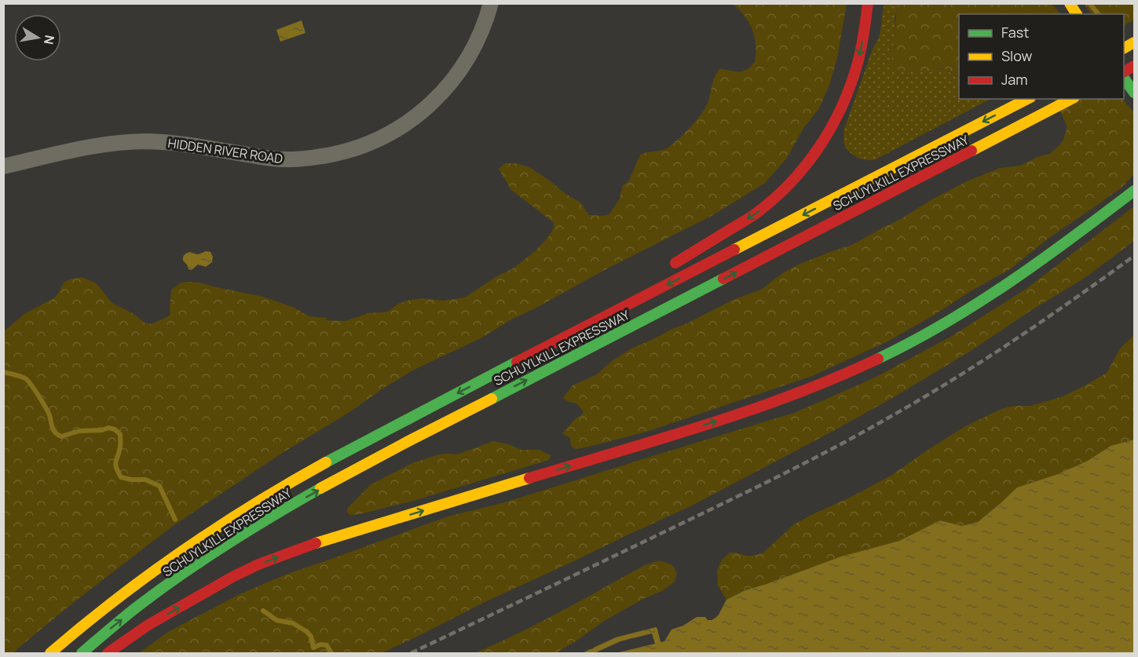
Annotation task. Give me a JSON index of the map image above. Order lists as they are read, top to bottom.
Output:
{
  "streets": {
    "main road": ["SCHUYLKILL EXPRESSWAY"],
    "street": ["HIDDEN RIVER ROAD"]
  },
  "legend": ["Fast", "Slow", "Jam"],
  "north": "right"
}
